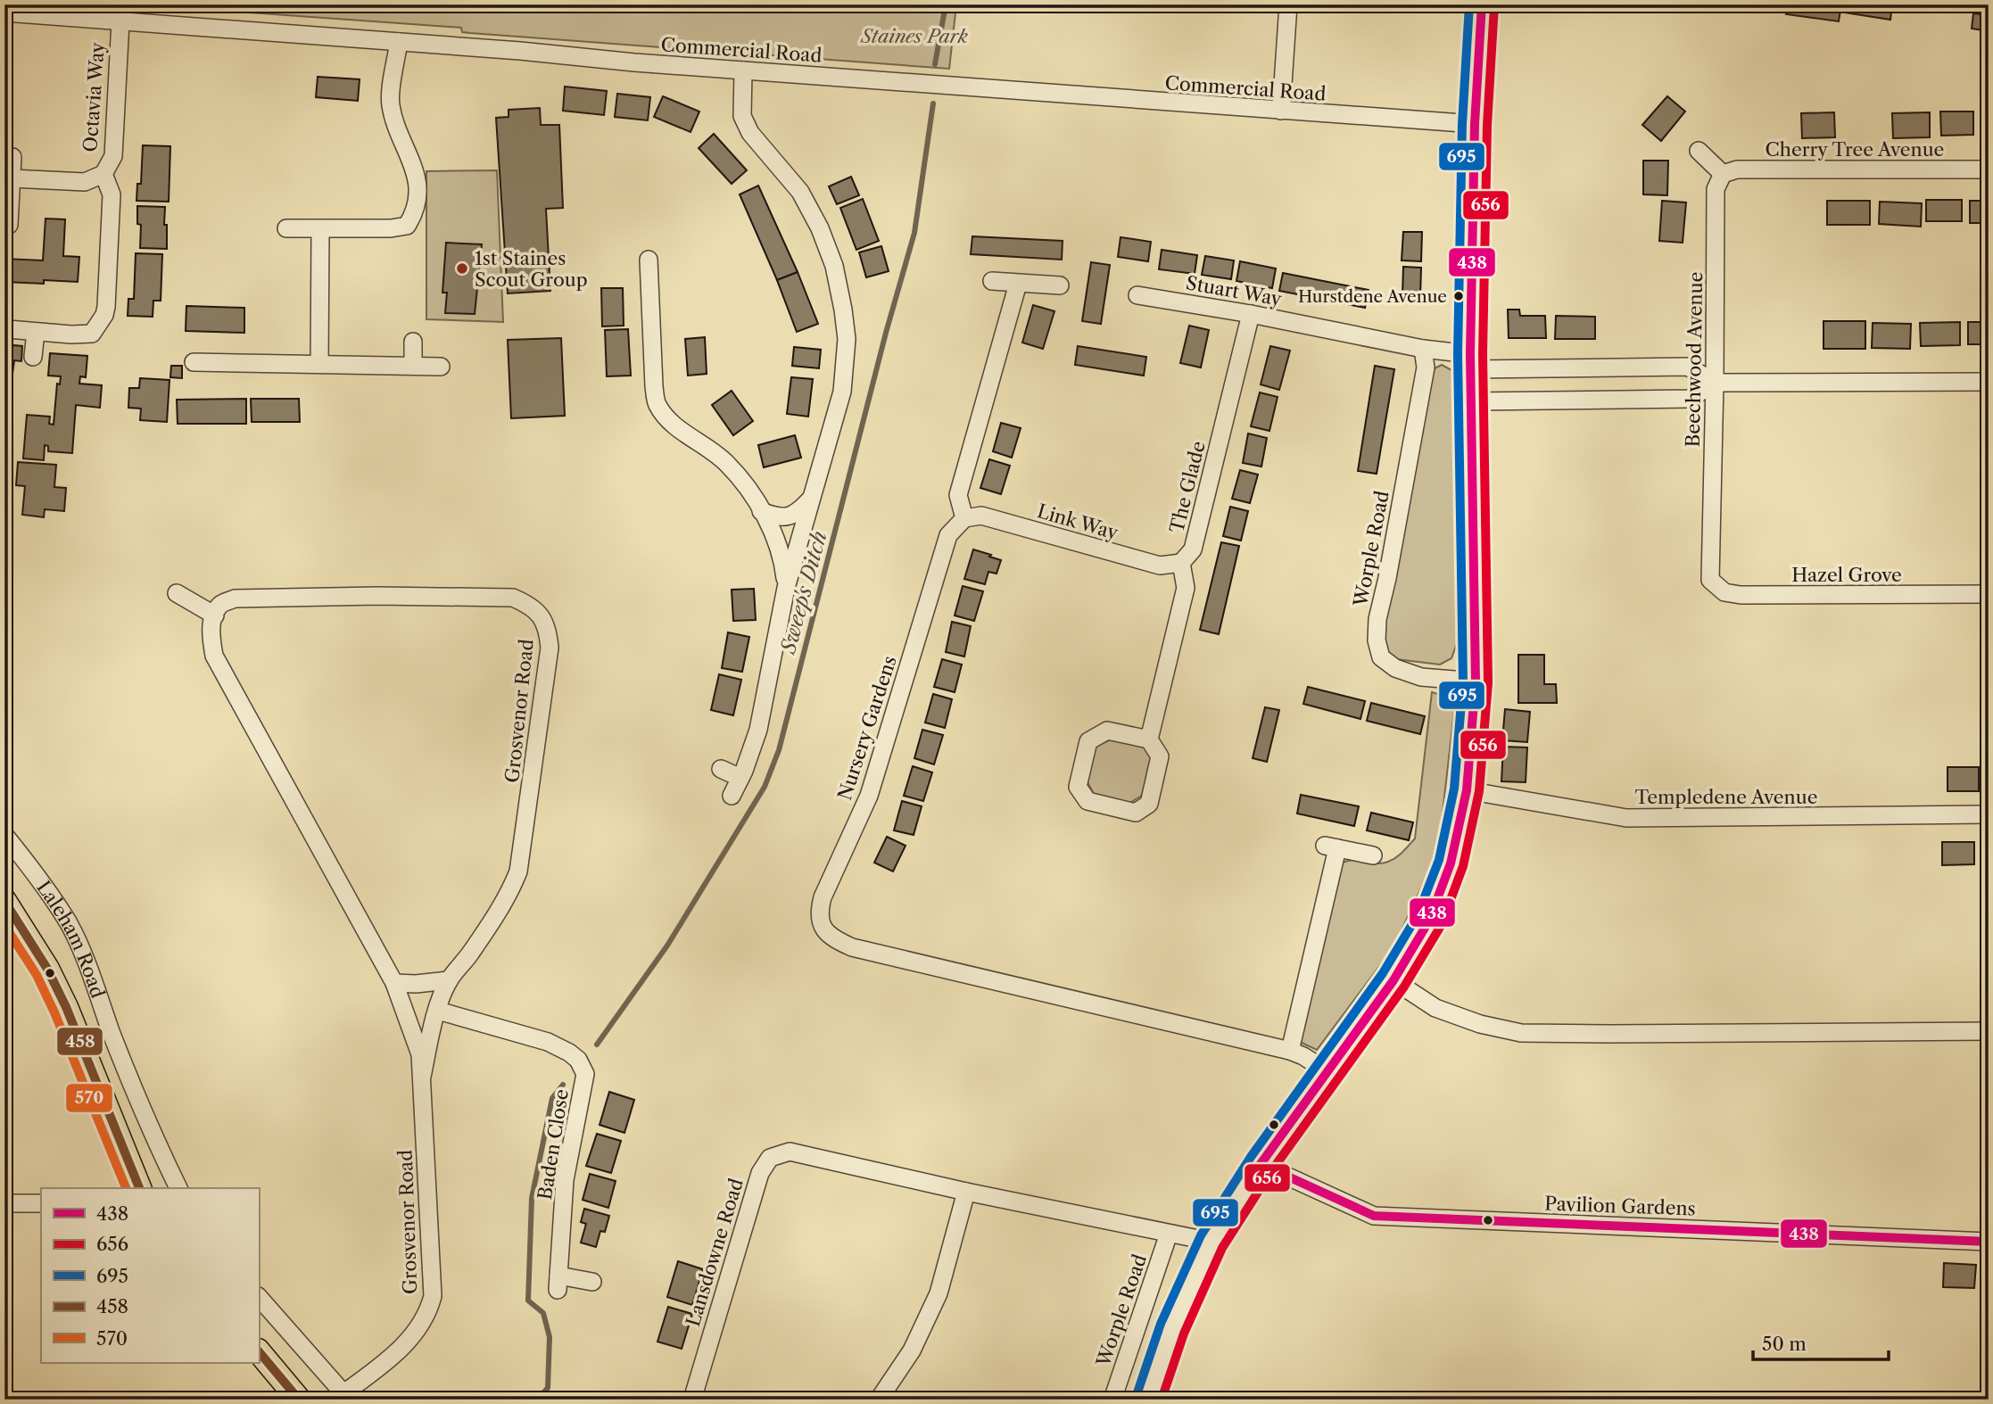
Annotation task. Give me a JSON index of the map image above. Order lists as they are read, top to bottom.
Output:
{
  "streets": {
    "main road": ["Laleham Road"],
    "street": [
      "Commercial Road",
      "Octavia Way",
      "Cherry Tree Avenue",
      "Stuart Way",
      "Beechwood Avenue",
      "The Glade",
      "Link Way",
      "Worple Road",
      "Hazel Grove",
      "Grosvenor Road",
      "Nursery Gardens",
      "Templedene Avenue",
      "Baden Close",
      "Pavilion Gardens",
      "Lansdowne Road"
    ]
  },
  "crossings": [
    ["Commercial Road", "Octavia Way"],
    ["Cherry Tree Avenue", "Beechwood Avenue"],
    ["Stuart Way", "The Glade"],
    ["Stuart Way", "Worple Road"],
    ["Beechwood Avenue", "Hazel Grove"],
    ["The Glade", "Link Way"],
    ["Link Way", "Nursery Gardens"],
    ["Worple Road", "Lansdowne Road"],
    ["Grosvenor Road", "Baden Close"]
  ],
  "water": ["Sweep's Ditch"],
  "parks": ["Staines Park"],
  "places": ["1st Staines Scout Group", "Hurstdene Avenue"],
  "lines": [
    "transit line 438",
    "transit line 695",
    "transit line 656",
    "transit line 458",
    "transit line 570"
  ],
  "legend": [
    "438",
    "656",
    "695",
    "458",
    "570"
  ],
  "scale_bar": "50 m"
}
